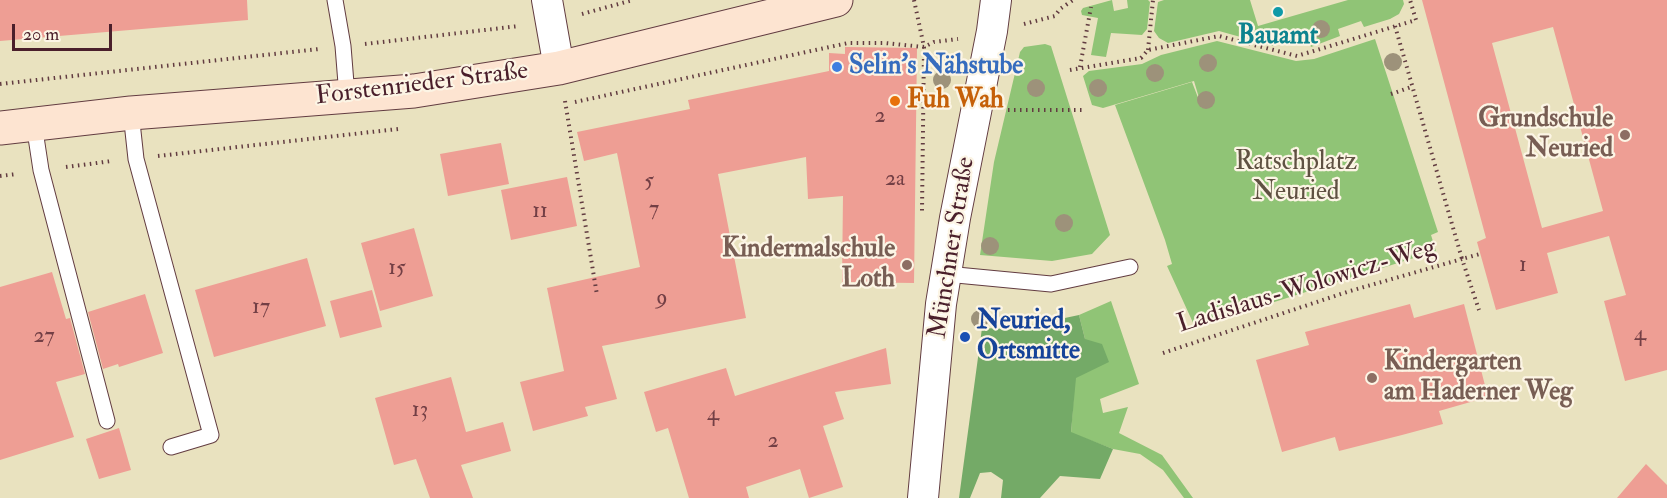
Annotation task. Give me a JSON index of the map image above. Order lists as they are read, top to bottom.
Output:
{
  "streets": {
    "main road": ["Forstenrieder Straße"],
    "street": ["Münchner Straße"],
    "path": ["Ladislaus-Wolowicz-Weg"]
  },
  "parks": ["Ratschplatz Neuried"],
  "places": [
    "Bauamt",
    "Selin's Nähstube",
    "Fuh Wah",
    "Grundschule Neuried",
    "Kindermalschule Loth",
    "Neuried, Ortsmitte",
    "Kindergarten am Haderner Weg"
  ],
  "house_numbers": [
    "2",
    "2a",
    "5",
    "7",
    "11",
    "1",
    "15",
    "9",
    "17",
    "4",
    "27",
    "13",
    "4",
    "2"
  ],
  "scale_bar": "20 m"
}
